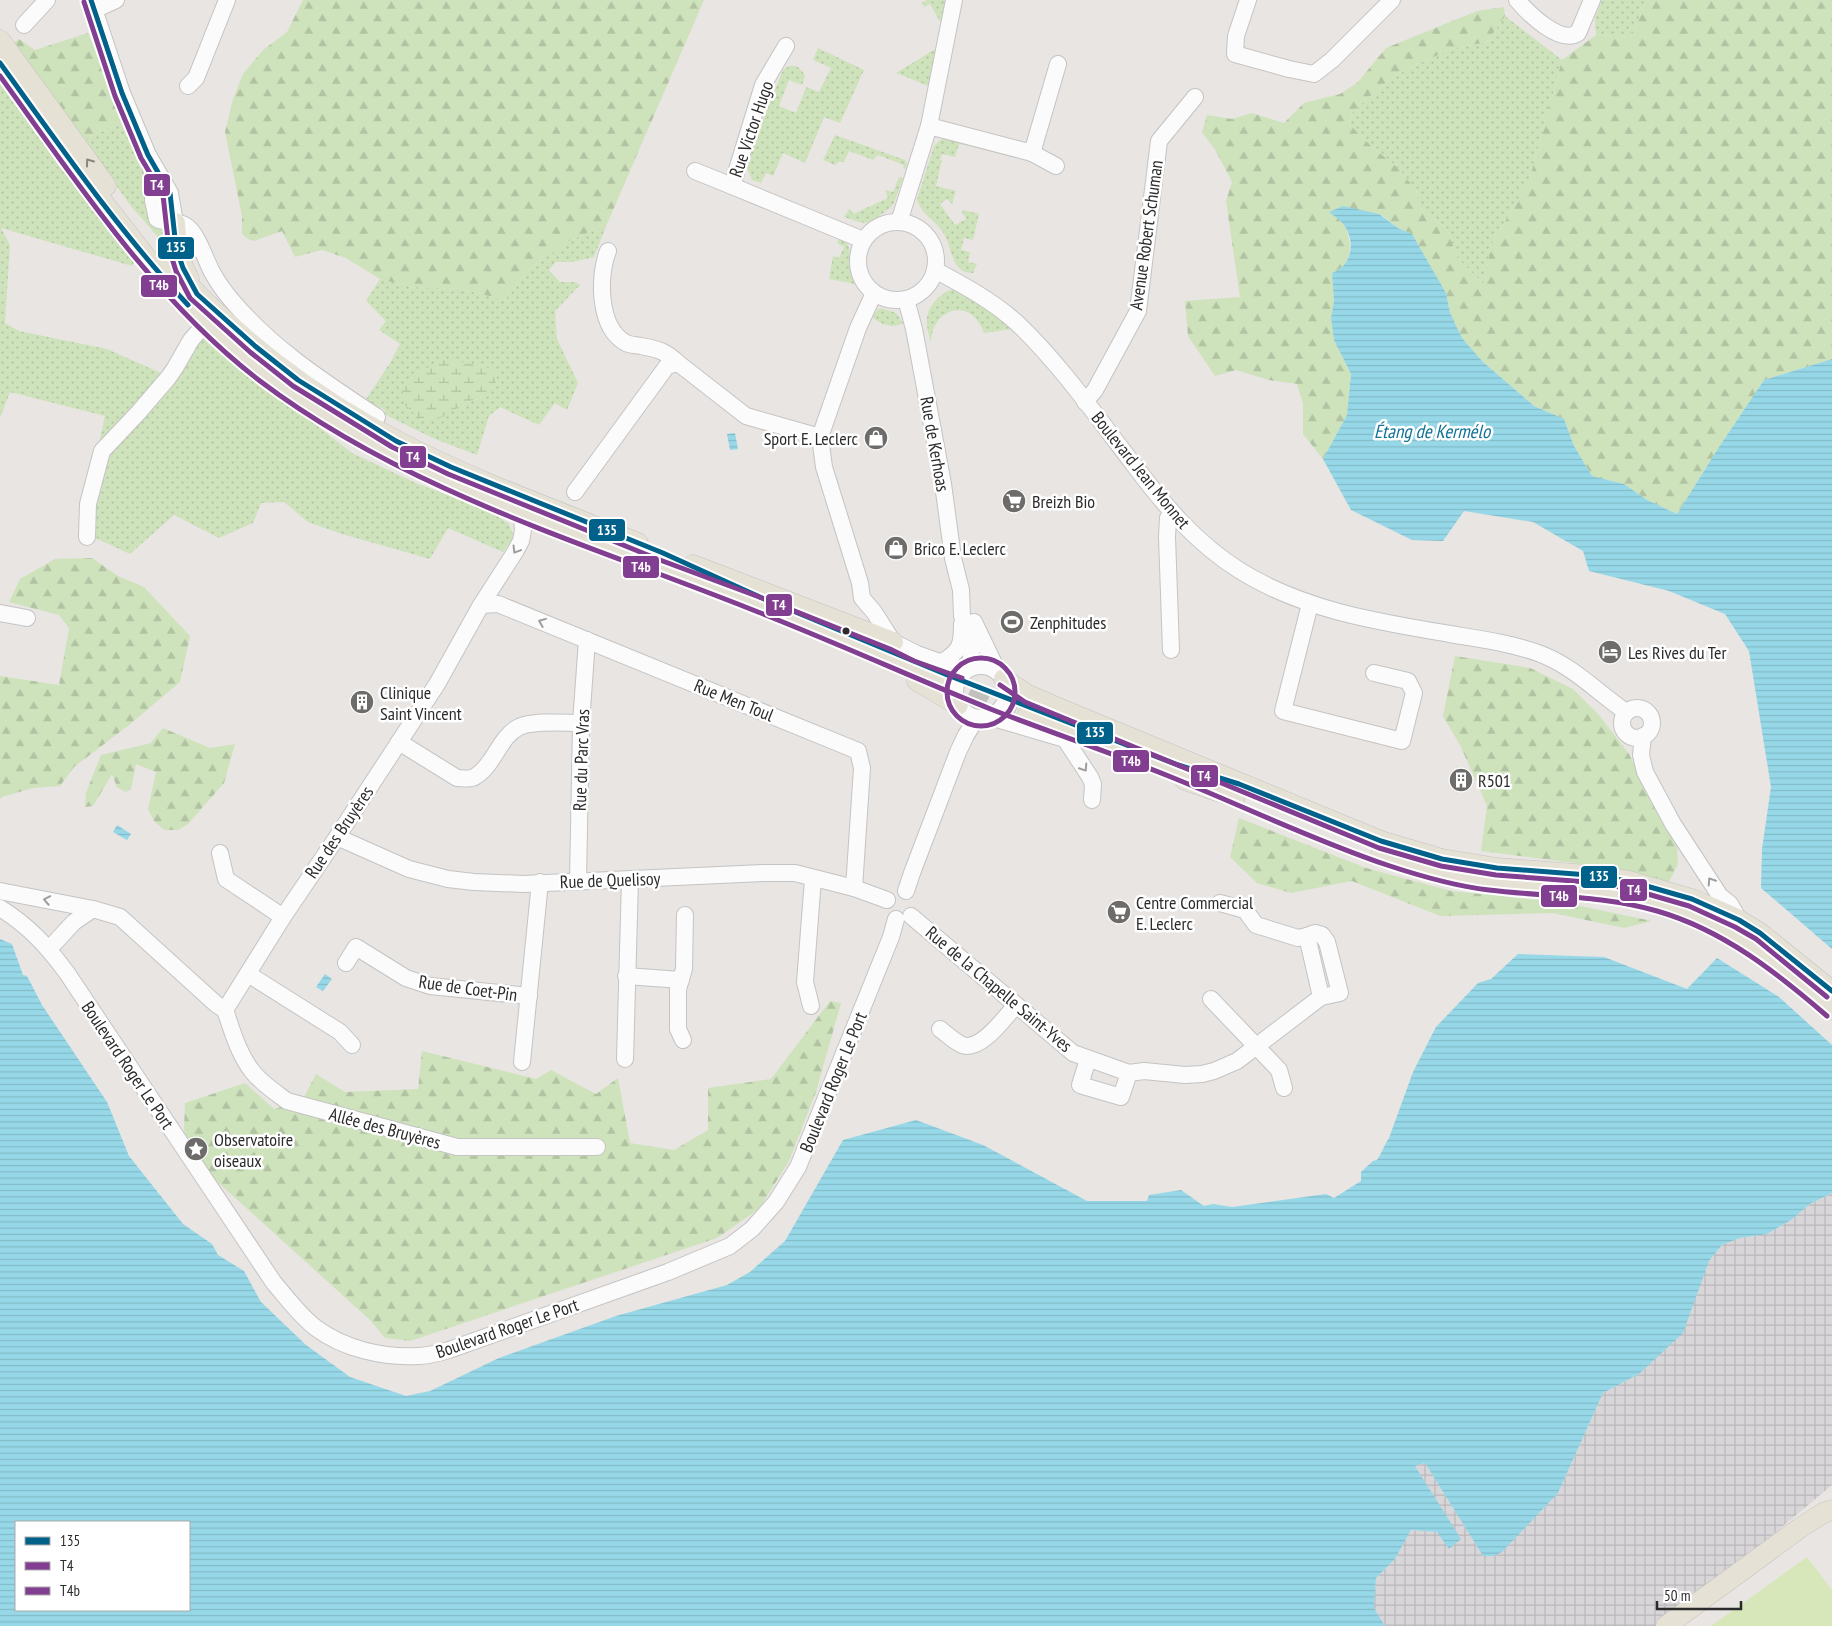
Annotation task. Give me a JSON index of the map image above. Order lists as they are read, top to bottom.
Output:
{
  "streets": {
    "street": [
      "Rue Victor Hugo",
      "Avenue Robert Schuman",
      "Rue de Kerhoas",
      "Boulevard Jean Monnet",
      "Rue Men Toul",
      "Rue du Parc Vras",
      "Rue des Bruyères",
      "Rue de Quelisoy",
      "Rue de Coet-Pin",
      "Rue de la Chapelle Saint-Yves",
      "Boulevard Roger Le Port",
      "Allée des Bruyères"
    ]
  },
  "crossings": [
    ["Rue Victor Hugo", "Rue de Kerhoas"],
    ["Rue Victor Hugo", "Boulevard Jean Monnet"],
    ["Avenue Robert Schuman", "Boulevard Jean Monnet"],
    ["Rue de Kerhoas", "Boulevard Jean Monnet"],
    ["Rue Men Toul", "Rue du Parc Vras"],
    ["Rue Men Toul", "Rue des Bruyères"],
    ["Rue Men Toul", "Rue de Quelisoy"],
    ["Rue du Parc Vras", "Rue de Quelisoy"],
    ["Rue des Bruyères", "Rue de Quelisoy"],
    ["Rue des Bruyères", "Allée des Bruyères"],
    ["Rue de Quelisoy", "Rue de la Chapelle Saint-Yves"],
    ["Rue de Quelisoy", "Boulevard Roger Le Port"],
    ["Rue de la Chapelle Saint-Yves", "Boulevard Roger Le Port"]
  ],
  "water": ["Étang de Kermélo"],
  "places": {
    "shop": ["Sport E. Leclerc", "Brico E. Leclerc"],
    "supermarket": ["Breizh Bio", "Centre Commercial E. Leclerc"],
    "sports": ["Zenphitudes"],
    "hotel": ["Les Rives du Ter"],
    "building": ["Clinique Saint Vincent", "R501"],
    "place": ["Observatoire oiseaux"]
  },
  "lines": ["transit line 135", "transit line T4", "transit line T4b"],
  "legend": ["135", "T4", "T4b"],
  "scale_bar": "50 m"
}
